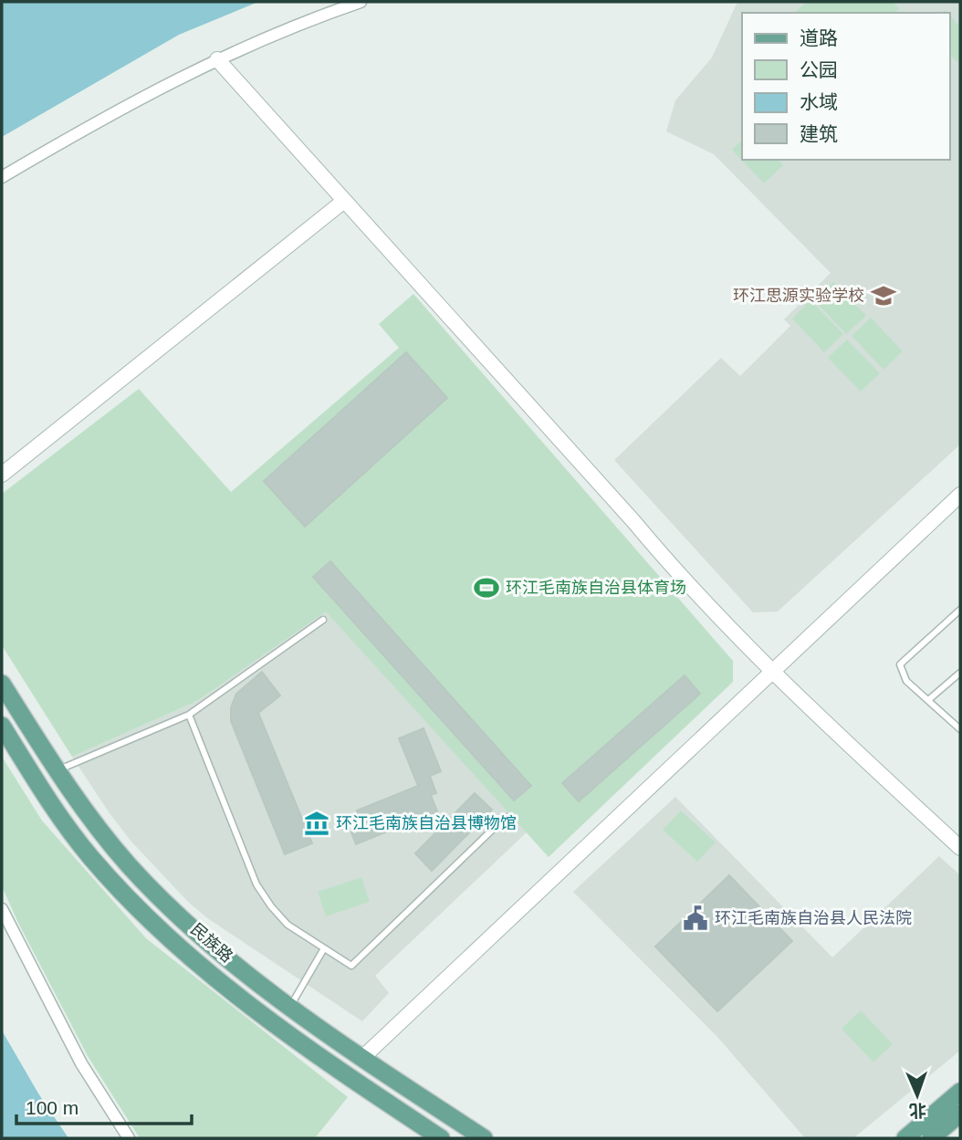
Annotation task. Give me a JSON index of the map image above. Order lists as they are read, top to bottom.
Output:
{
  "streets": {
    "main road": ["民族路"]
  },
  "places": {
    "school or university": ["环江思源实验学校"],
    "sports": ["环江毛南族自治县体育场"],
    "museum": ["环江毛南族自治县博物馆"],
    "public building": ["环江毛南族自治县人民法院"]
  },
  "legend": [
    "道路",
    "公园",
    "水域",
    "建筑"
  ],
  "scale_bar": "100 m",
  "north": "bottom"
}
